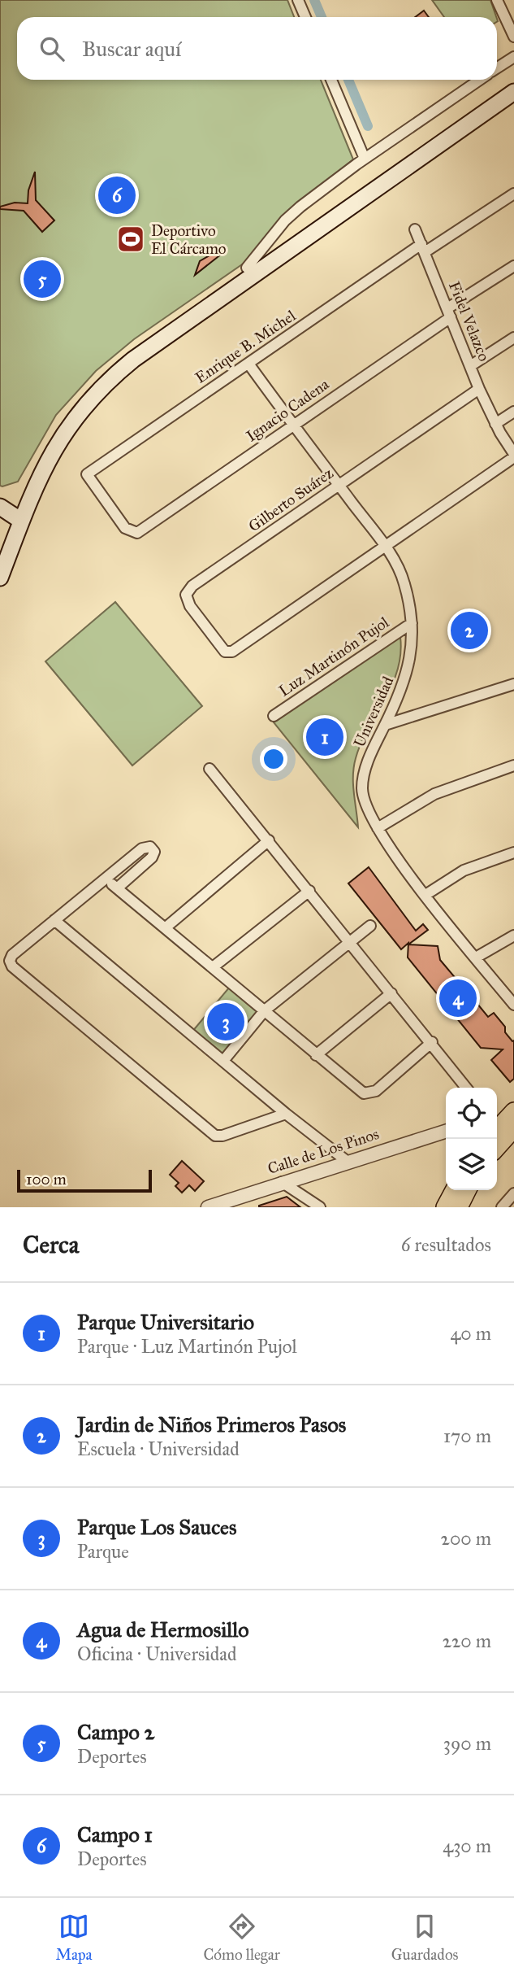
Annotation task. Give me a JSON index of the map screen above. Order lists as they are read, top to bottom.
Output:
{
  "streets": {
    "street": [
      "Fidel Velazco",
      "Enrique B. Michel",
      "Ignacio Cadena",
      "Gilberto Suárez",
      "Luz Martinón Pujol",
      "Universidad",
      "Calle de Los Pinos"
    ]
  },
  "crossings": [
    ["Fidel Velazco", "Enrique B. Michel"],
    ["Fidel Velazco", "Ignacio Cadena"],
    ["Fidel Velazco", "Gilberto Suárez"],
    ["Enrique B. Michel", "Ignacio Cadena"],
    ["Enrique B. Michel", "Universidad"],
    ["Ignacio Cadena", "Universidad"],
    ["Gilberto Suárez", "Universidad"],
    ["Luz Martinón Pujol", "Universidad"]
  ],
  "places": {
    "sports": ["Deportivo El Cárcamo"]
  },
  "scale_bar": "100 m",
  "page": {
    "search": "Buscar aquí",
    "pins": [
      "6",
      "5",
      "2",
      "1",
      "4",
      "3"
    ],
    "scale": "100 m",
    "heading": ["Cerca", "6 resultados"],
    "list": [
      {
        "mark": "1",
        "name": "Parque Universitario",
        "note": "Parque · Luz Martinón Pujol",
        "value": "40 m"
      },
      {
        "mark": "2",
        "name": "Jardin de Niños Primeros Pasos",
        "note": "Escuela · Universidad",
        "value": "170 m"
      },
      {
        "mark": "3",
        "name": "Parque Los Sauces",
        "note": "Parque",
        "value": "200 m"
      },
      {
        "mark": "4",
        "name": "Agua de Hermosillo",
        "note": "Oficina · Universidad",
        "value": "220 m"
      },
      {
        "mark": "5",
        "name": "Campo 2",
        "note": "Deportes",
        "value": "390 m"
      },
      {
        "mark": "6",
        "name": "Campo 1",
        "note": "Deportes",
        "value": "430 m"
      }
    ],
    "nav": ["Mapa", "Cómo llegar", "Guardados"]
  }
}
